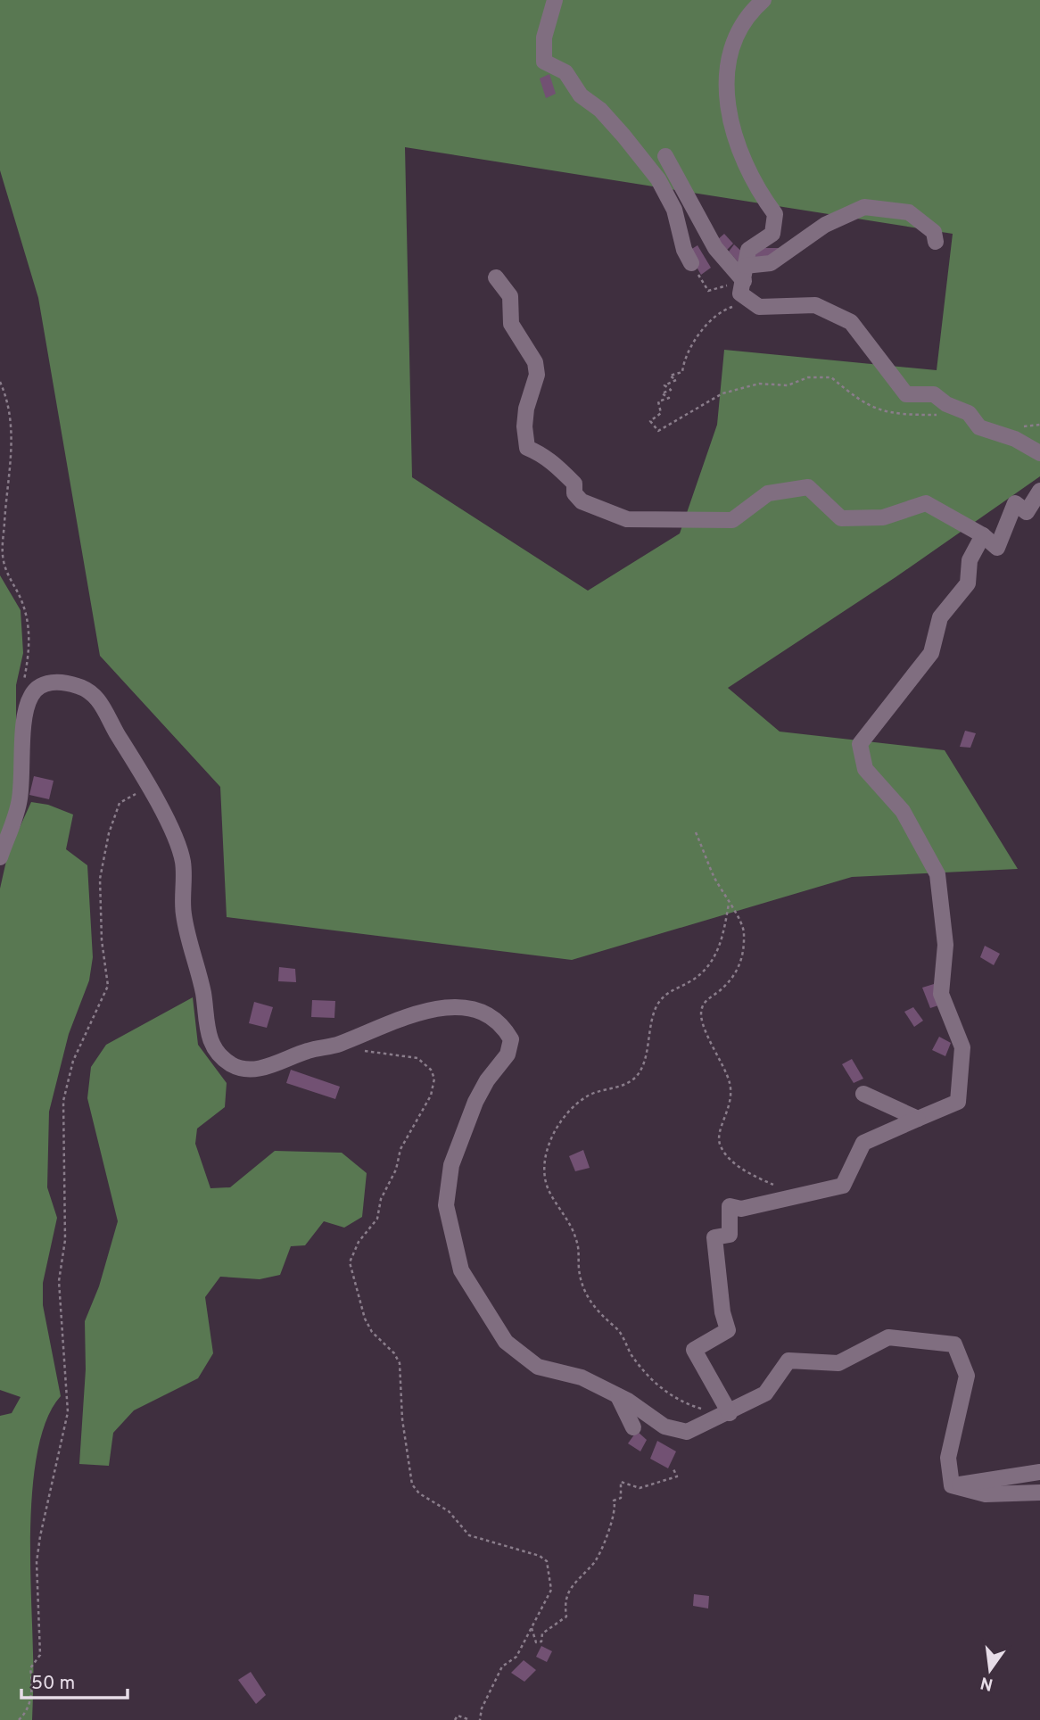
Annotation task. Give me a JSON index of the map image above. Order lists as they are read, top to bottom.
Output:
{
  "scale_bar": "50 m",
  "north": "bottom"
}
